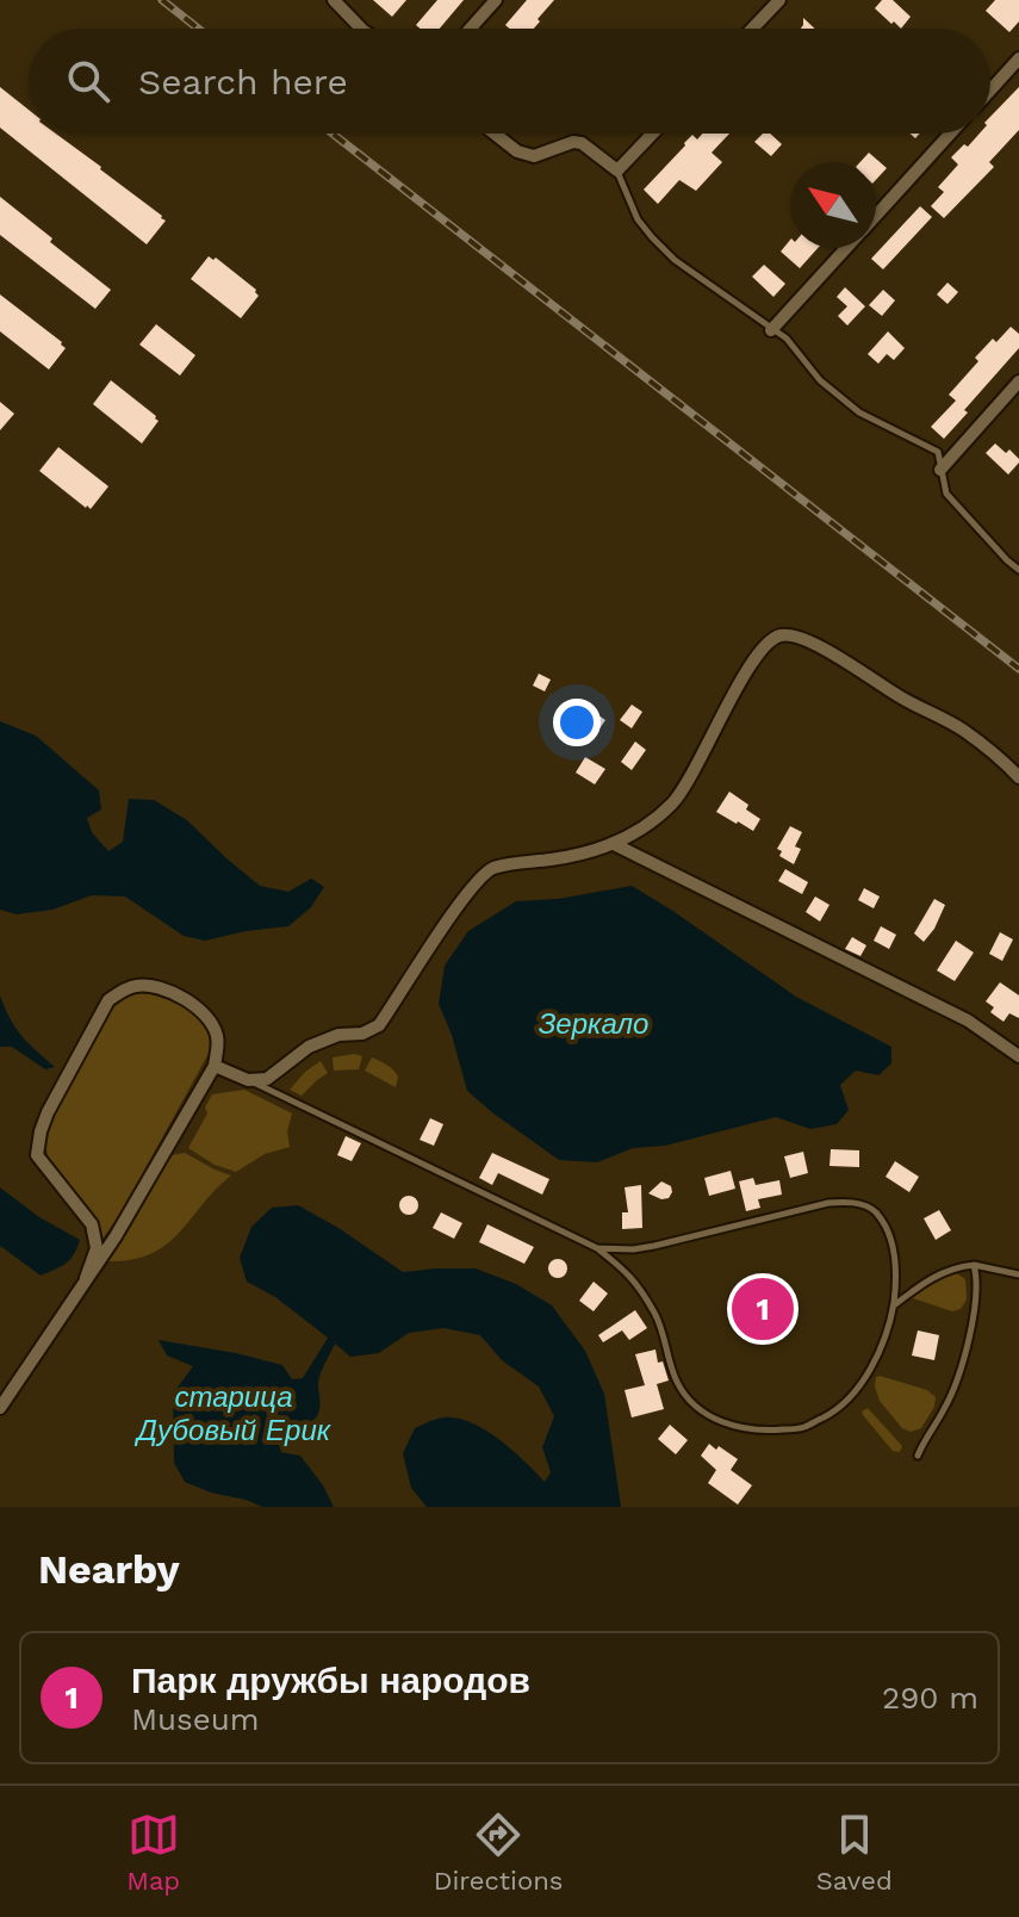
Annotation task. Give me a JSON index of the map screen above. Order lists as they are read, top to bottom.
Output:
{
  "water": ["Зеркало", "старица Дубовый Ерик"],
  "north": "top left",
  "page": {
    "search": "Search here",
    "pins": "1",
    "heading": "Nearby",
    "list": [
      {
        "mark": "1",
        "name": "Парк дружбы народов",
        "note": "Museum",
        "value": "290 m"
      }
    ],
    "nav": ["Map", "Directions", "Saved"]
  }
}
